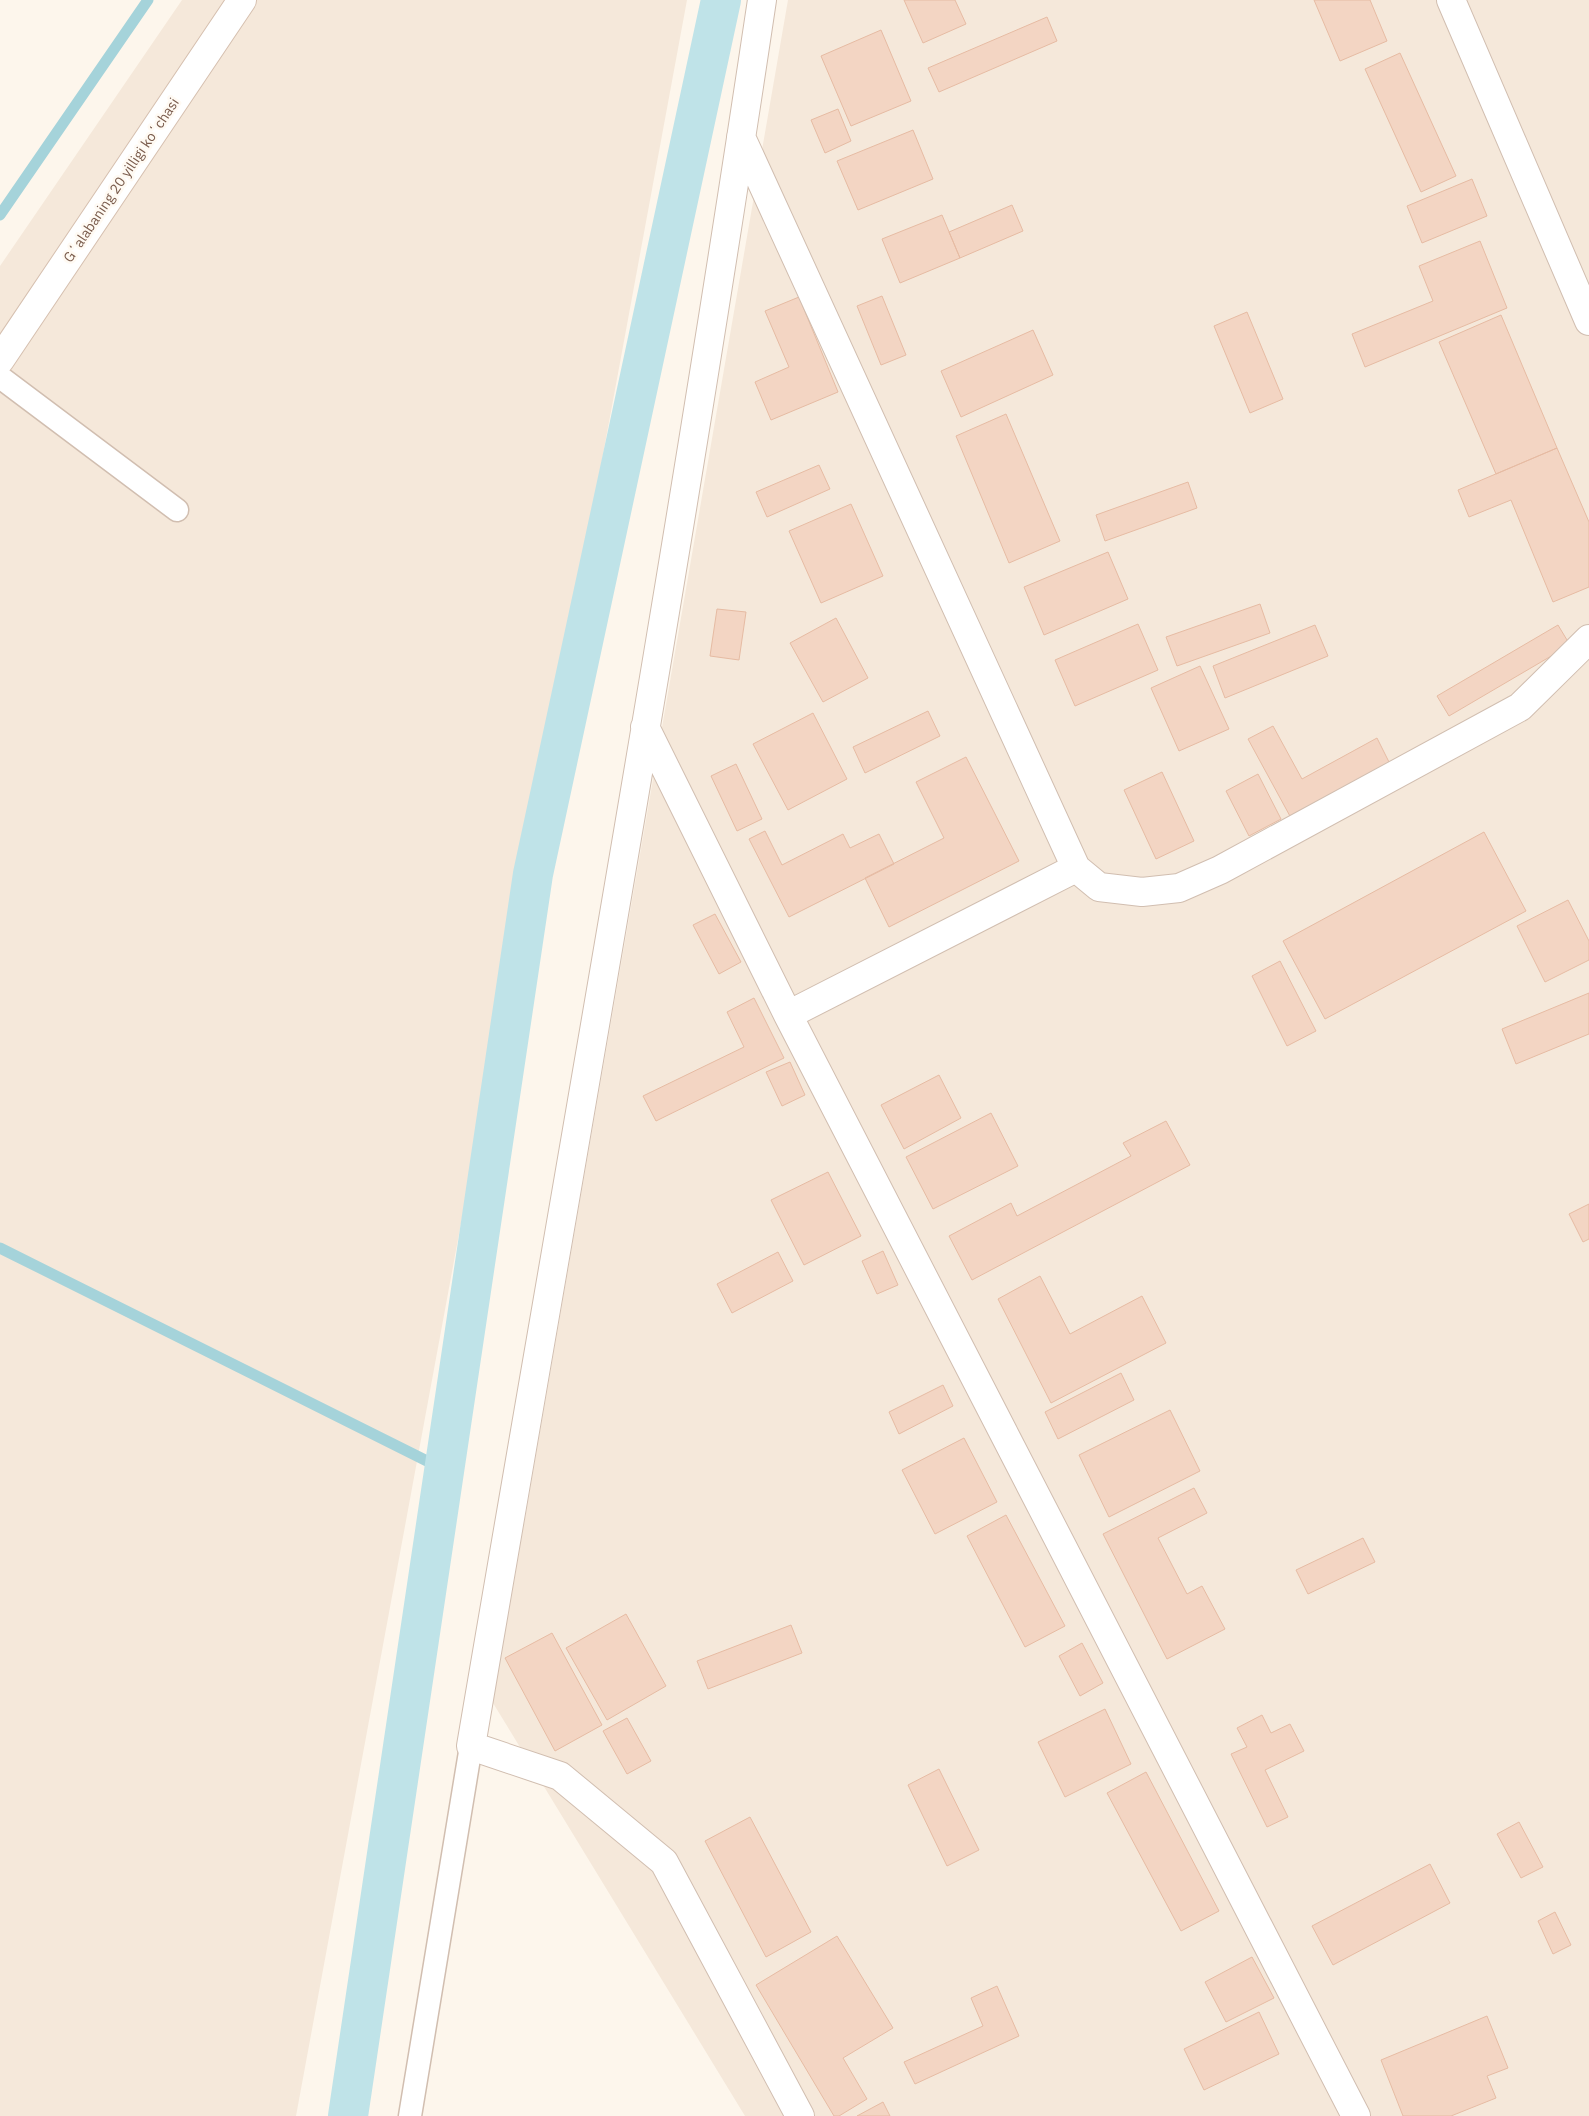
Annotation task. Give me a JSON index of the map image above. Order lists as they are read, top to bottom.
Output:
{
  "streets": {
    "street": ["Gʻalabaning 20 yilligi koʻchasi"]
  }
}
